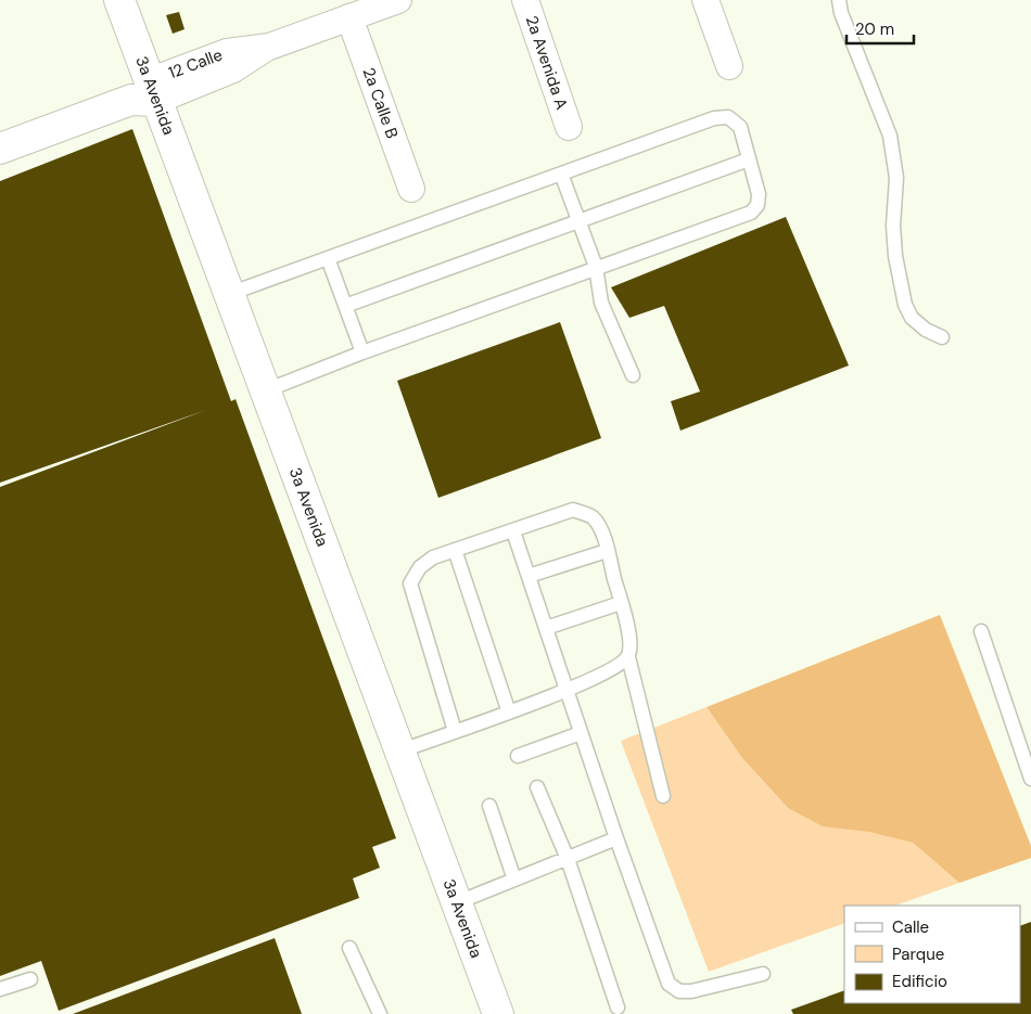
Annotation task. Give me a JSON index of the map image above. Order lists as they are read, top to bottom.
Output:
{
  "streets": {
    "main road": ["12 Calle", "3a Avenida"],
    "street": ["2a Avenida A", "2a Calle B"]
  },
  "crossings": [
    ["12 Calle", "3a Avenida"],
    ["12 Calle", "2a Calle B"]
  ],
  "legend": ["Calle", "Parque", "Edificio"],
  "scale_bar": "20 m"
}
